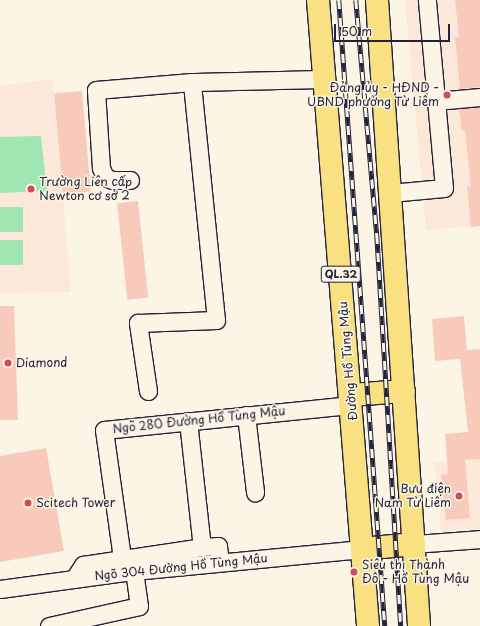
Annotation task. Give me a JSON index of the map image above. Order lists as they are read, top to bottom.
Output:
{
  "streets": {
    "highway": ["QL.32", "Đường Hồ Tùng Mậu"],
    "street": ["Ngõ 280 Đường Hồ Tùng Mậu", "Ngõ 304 Đường Hồ Tùng Mậu"]
  },
  "crossings": [
    ["Đường Hồ Tùng Mậu", "Ngõ 280 Đường Hồ Tùng Mậu"],
    ["Đường Hồ Tùng Mậu", "Ngõ 304 Đường Hồ Tùng Mậu"]
  ],
  "places": [
    "Đảng ủy - HĐND - UBND phường Từ Liêm",
    "Trường Liên cấp Newton cơ sở 2",
    "Diamond",
    "Bưu điện Nam Từ Liêm",
    "Scitech Tower",
    "Siêu thị Thành Đô - Hồ Tùng Mậu"
  ],
  "scale_bar": "50 m"
}
